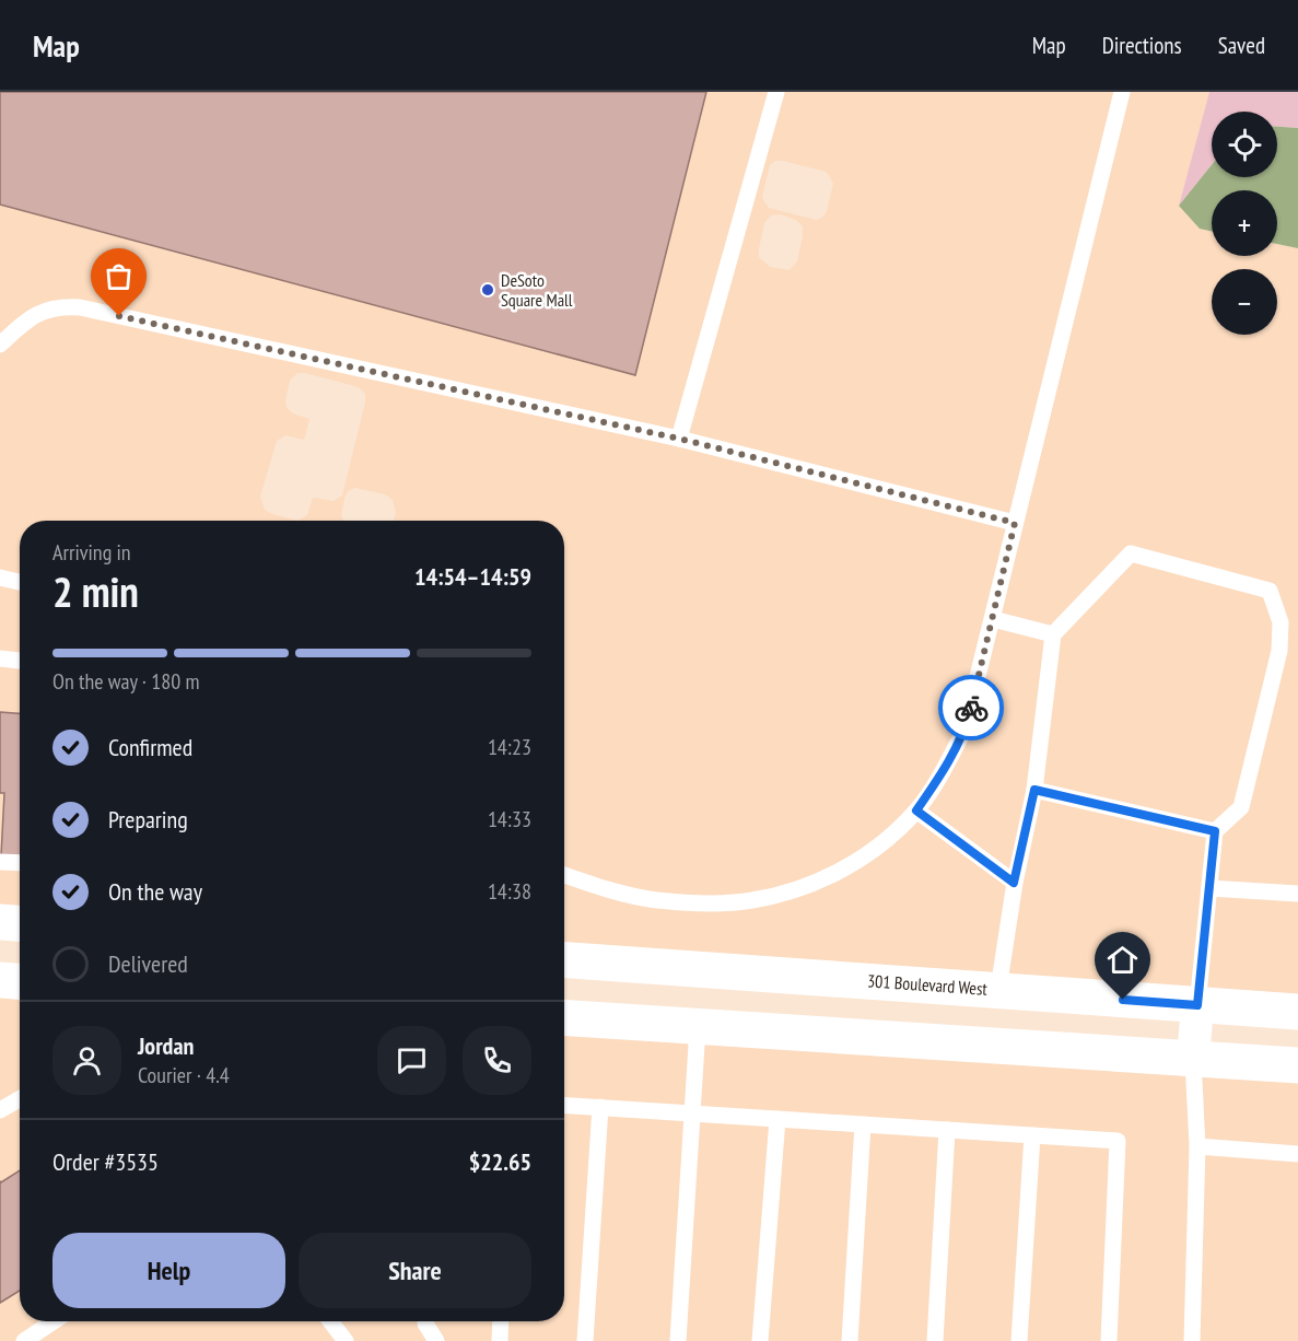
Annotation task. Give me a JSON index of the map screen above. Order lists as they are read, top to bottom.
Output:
{
  "streets": {
    "main road": ["301 Boulevard West"]
  },
  "places": ["DeSoto Square Mall"],
  "page": {
    "header": "Map",
    "nav": ["Map", "Directions", "Saved"],
    "map_buttons": ["+", "−"],
    "heading": ["2 min", "Arriving in", "14:54–14:59"],
    "panel": [
      "Jordan",
      "Courier · 4.4",
      "Order #3535",
      "$22.65"
    ],
    "bar": "On the way · 180 m",
    "list": [
      ["Confirmed", "14:23"],
      ["Preparing", "14:33"],
      ["On the way", "14:38"],
      "Delivered"
    ],
    "buttons": ["Help", "Share"]
  }
}
